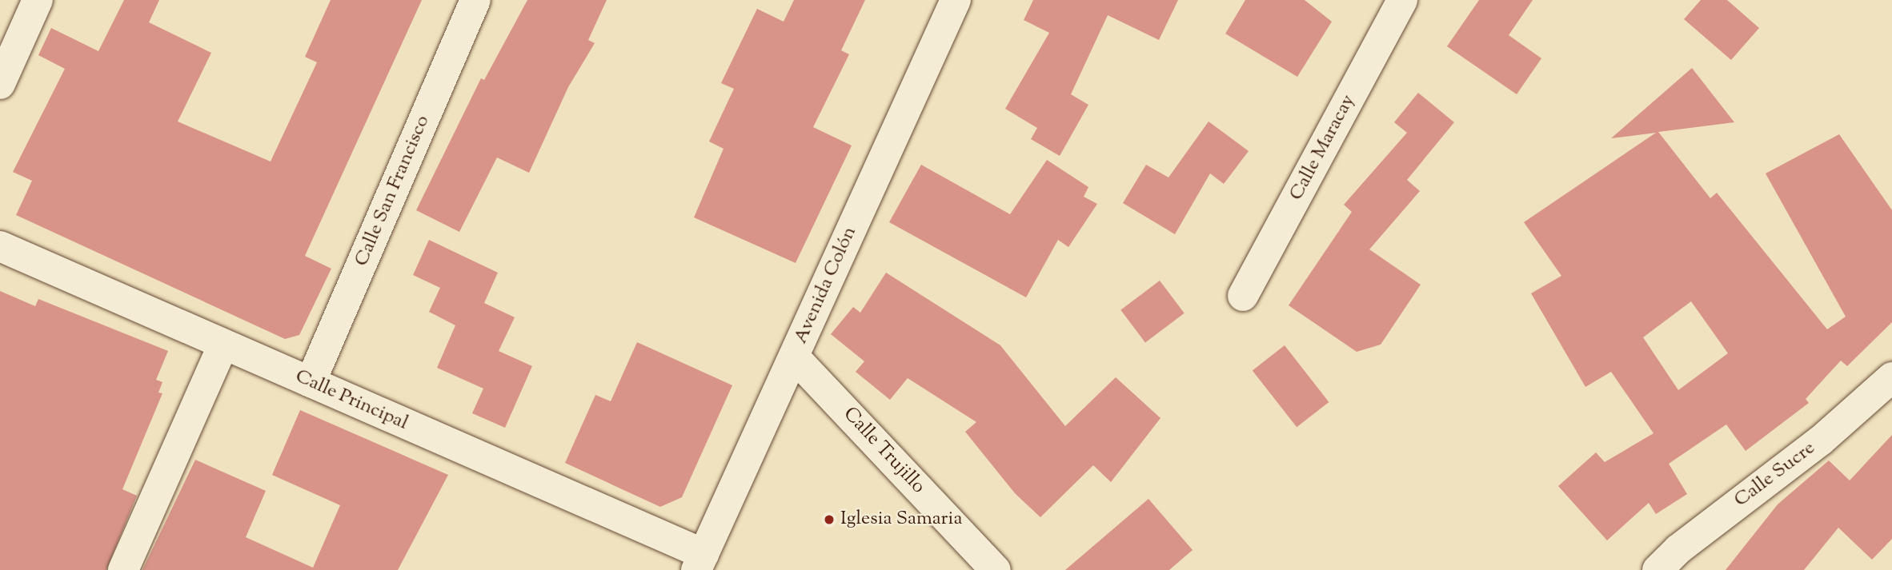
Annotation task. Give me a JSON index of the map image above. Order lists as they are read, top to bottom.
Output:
{
  "streets": {
    "street": [
      "Calle Maracay",
      "Calle San Francisco",
      "Avenida Colón",
      "Calle Principal",
      "Calle Trujillo",
      "Calle Sucre"
    ]
  },
  "crossings": [
    ["Calle San Francisco", "Calle Principal"],
    ["Avenida Colón", "Calle Principal"],
    ["Avenida Colón", "Calle Trujillo"]
  ],
  "places": ["Iglesia Samaria"]
}
